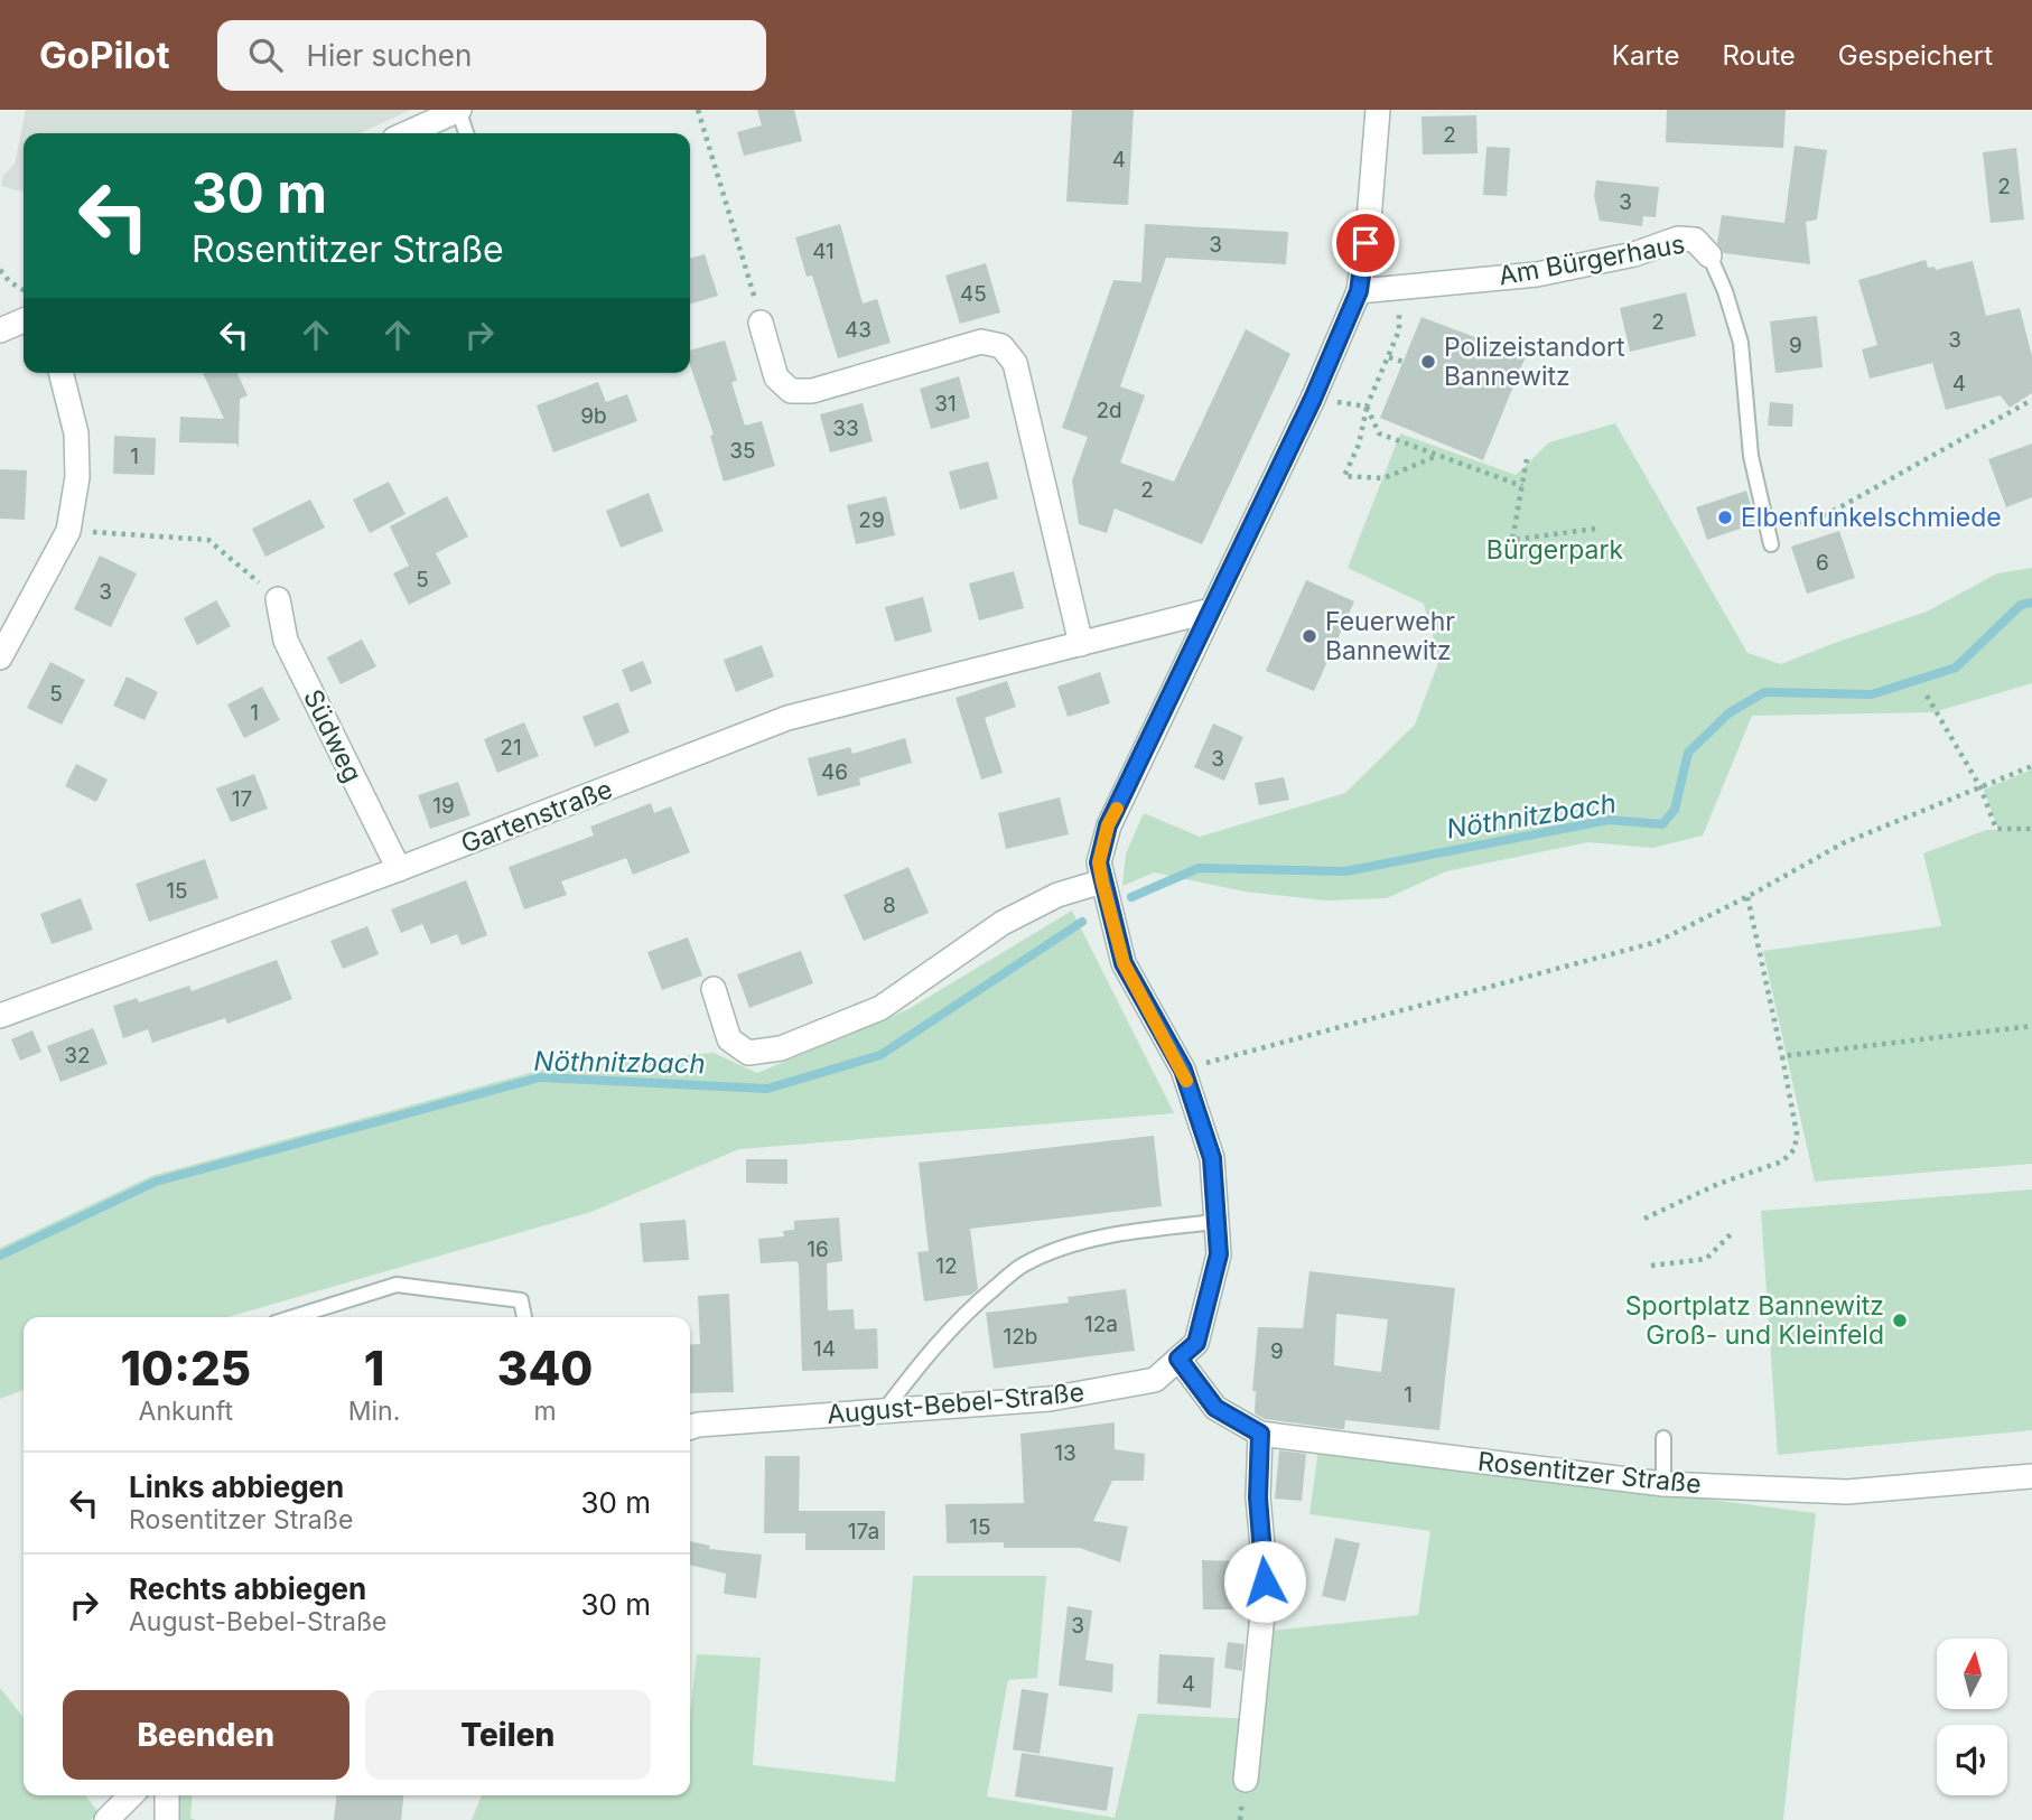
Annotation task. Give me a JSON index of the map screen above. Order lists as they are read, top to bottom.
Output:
{
  "streets": {
    "street": [
      "Am Bürgerhaus",
      "Südweg",
      "Gartenstraße",
      "August-Bebel-Straße",
      "Rosentitzer Straße"
    ]
  },
  "crossings": [
    ["Am Bürgerhaus", "August-Bebel-Straße"],
    ["Südweg", "Gartenstraße"],
    ["Gartenstraße", "August-Bebel-Straße"],
    ["August-Bebel-Straße", "Rosentitzer Straße"]
  ],
  "water": ["Nöthnitzbach"],
  "parks": ["Bürgerpark"],
  "places": [
    "Polizeistandort Bannewitz",
    "Elbenfunkelschmiede",
    "Feuerwehr Bannewitz",
    "Sportplatz Bannewitz Groß- und Kleinfeld"
  ],
  "house_numbers": [
    "2",
    "4",
    "2",
    "3",
    "3",
    "41",
    "45",
    "2",
    "43",
    "3",
    "9",
    "4",
    "31",
    "2d",
    "9b",
    "33",
    "35",
    "1",
    "2",
    "29",
    "6",
    "5",
    "3",
    "5",
    "1",
    "21",
    "3",
    "46",
    "17",
    "19",
    "15",
    "8",
    "32",
    "16",
    "12",
    "12a",
    "12b",
    "14",
    "9",
    "1",
    "13",
    "15",
    "17a",
    "3",
    "4"
  ],
  "north": "top",
  "page": {
    "header": "GoPilot",
    "search": "Hier suchen",
    "nav": ["Karte", "Route", "Gespeichert"],
    "turn": ["30 m", "Rosentitzer Straße"],
    "eta": [
      "10:25",
      "Ankunft",
      "1",
      "Min.",
      "340",
      "m"
    ],
    "list": [
      {
        "name": "Links abbiegen",
        "note": "Rosentitzer Straße",
        "value": "30 m"
      },
      {
        "name": "Rechts abbiegen",
        "note": "August-Bebel-Straße",
        "value": "30 m"
      }
    ],
    "buttons": ["Beenden", "Teilen"]
  }
}
